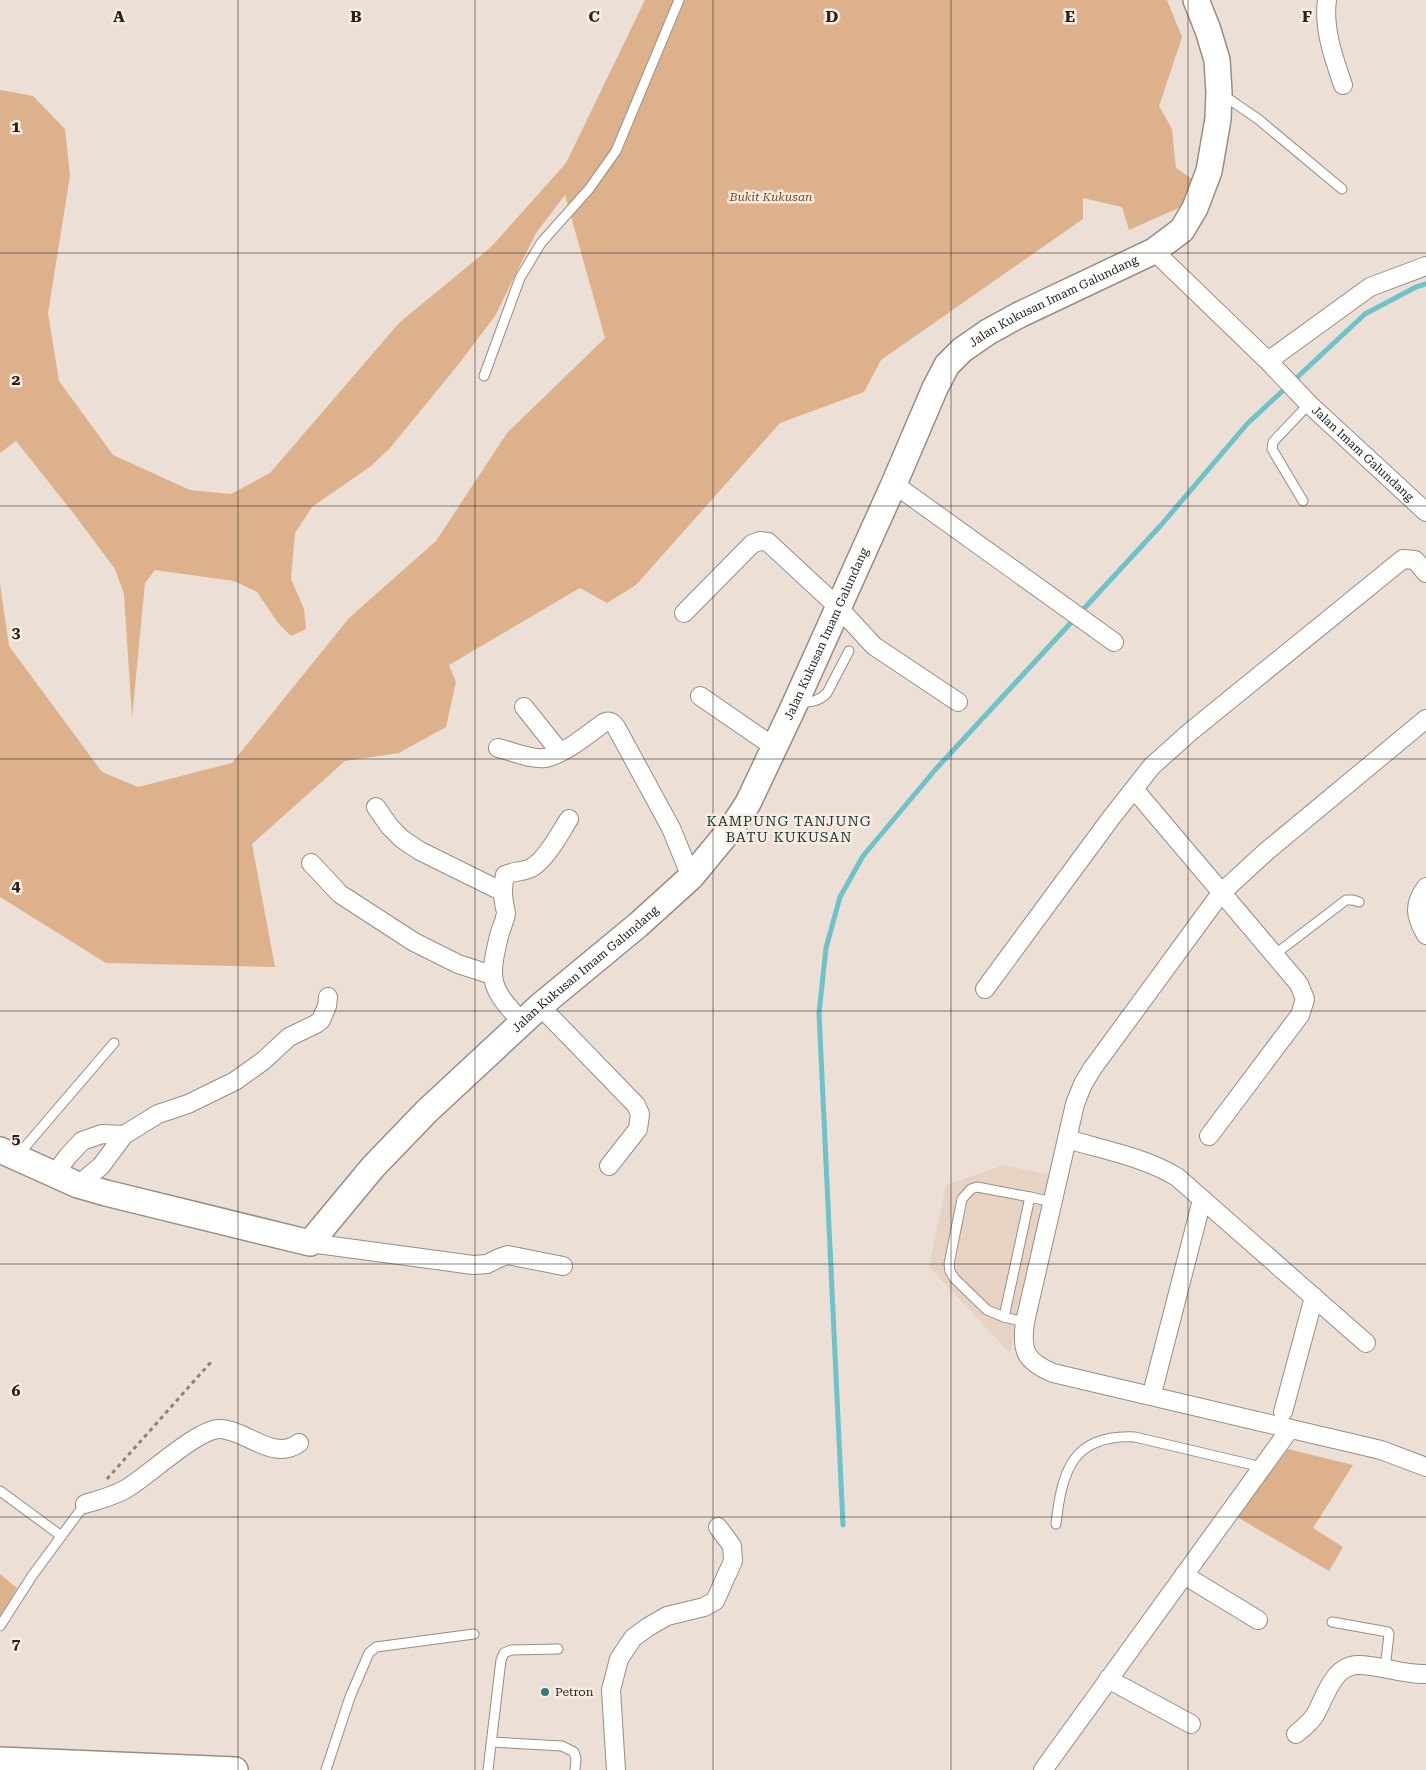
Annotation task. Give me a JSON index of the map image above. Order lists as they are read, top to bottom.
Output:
{
  "streets": {
    "street": ["Jalan Kukusan Imam Galundang", "Jalan Imam Galundang"]
  },
  "crossings": [
    ["Jalan Kukusan Imam Galundang", "Jalan Imam Galundang"]
  ],
  "districts": ["KAMPUNG TANJUNG BATU KUKUSAN"],
  "parks": ["Bukit Kukusan"],
  "places": ["Petron"],
  "grid": {
    "columns": [
      "A",
      "B",
      "C",
      "D",
      "E",
      "F"
    ],
    "rows": [
      "1",
      "2",
      "3",
      "4",
      "5",
      "6",
      "7"
    ]
  }
}
